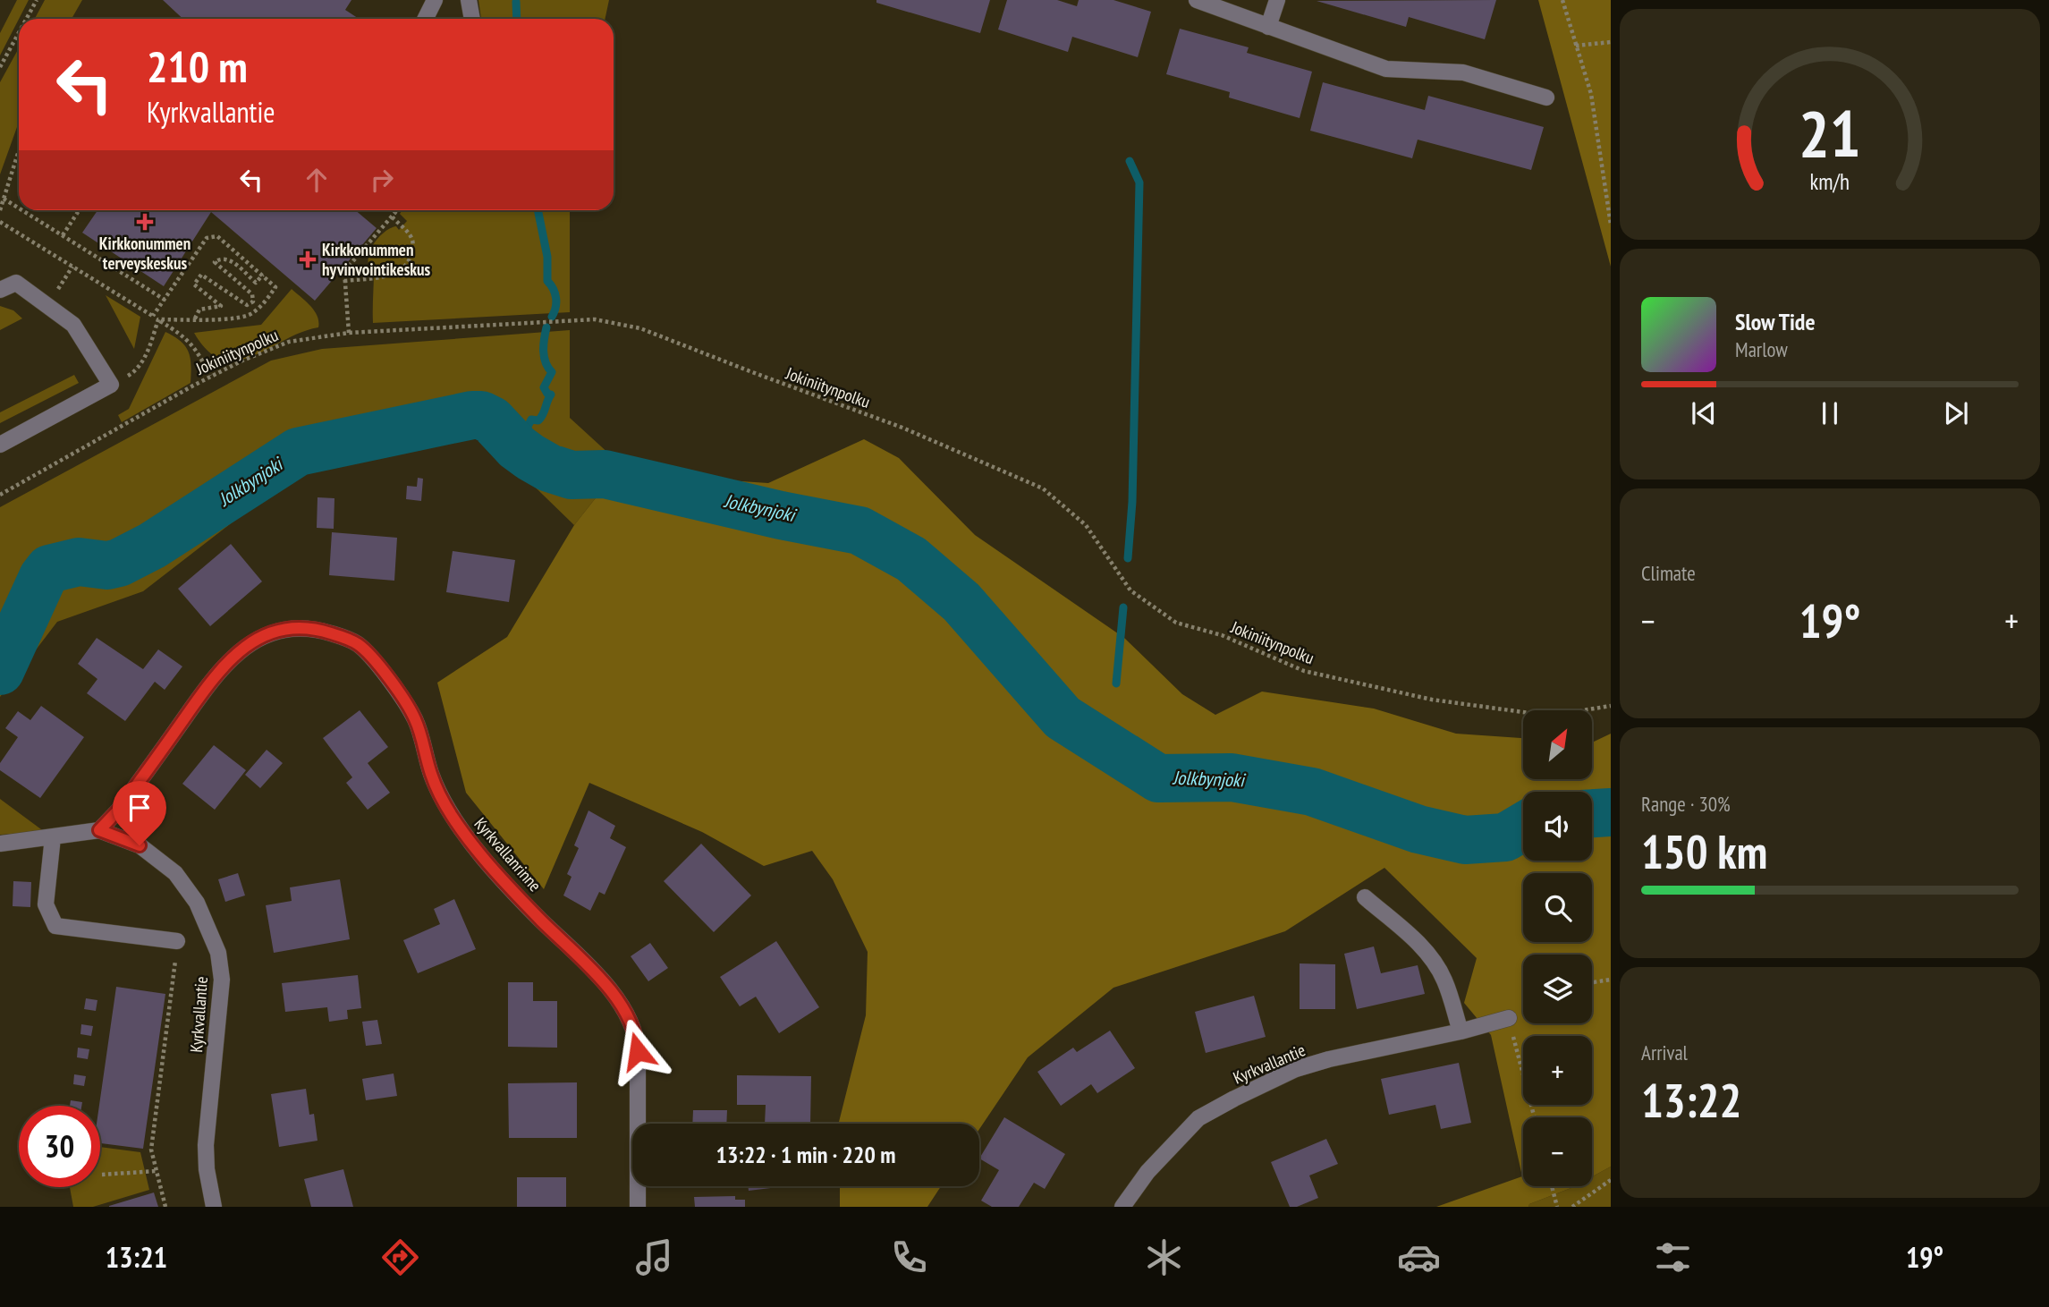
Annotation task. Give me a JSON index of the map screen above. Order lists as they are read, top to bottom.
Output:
{
  "streets": {
    "street": ["Kyrkvallanrinne", "Kyrkvallantie"],
    "path": ["Jokiniitynpolku"]
  },
  "crossings": [
    ["Kyrkvallanrinne", "Kyrkvallantie"]
  ],
  "water": ["Jolkbynjoki"],
  "places": {
    "health": ["Kirkkonummen terveyskeskus", "Kirkkonummen hyvinvointikeskus"]
  },
  "north": "top right",
  "page": {
    "turn": ["210 m", "Kyrkvallantie"],
    "song": ["Slow Tide", "Marlow"],
    "tile": [
      "Climate",
      ["Range · 30%", "150 km"],
      ["Arrival", "13:22"]
    ],
    "heat": ["−", "19°", "+"],
    "map_buttons": ["+", "−"],
    "limit": "30",
    "trip": "13:22 · 1 min · 220 m",
    "tabs": ["13:21", "19°"],
    "gauge": ["21", "km/h"]
  }
}
